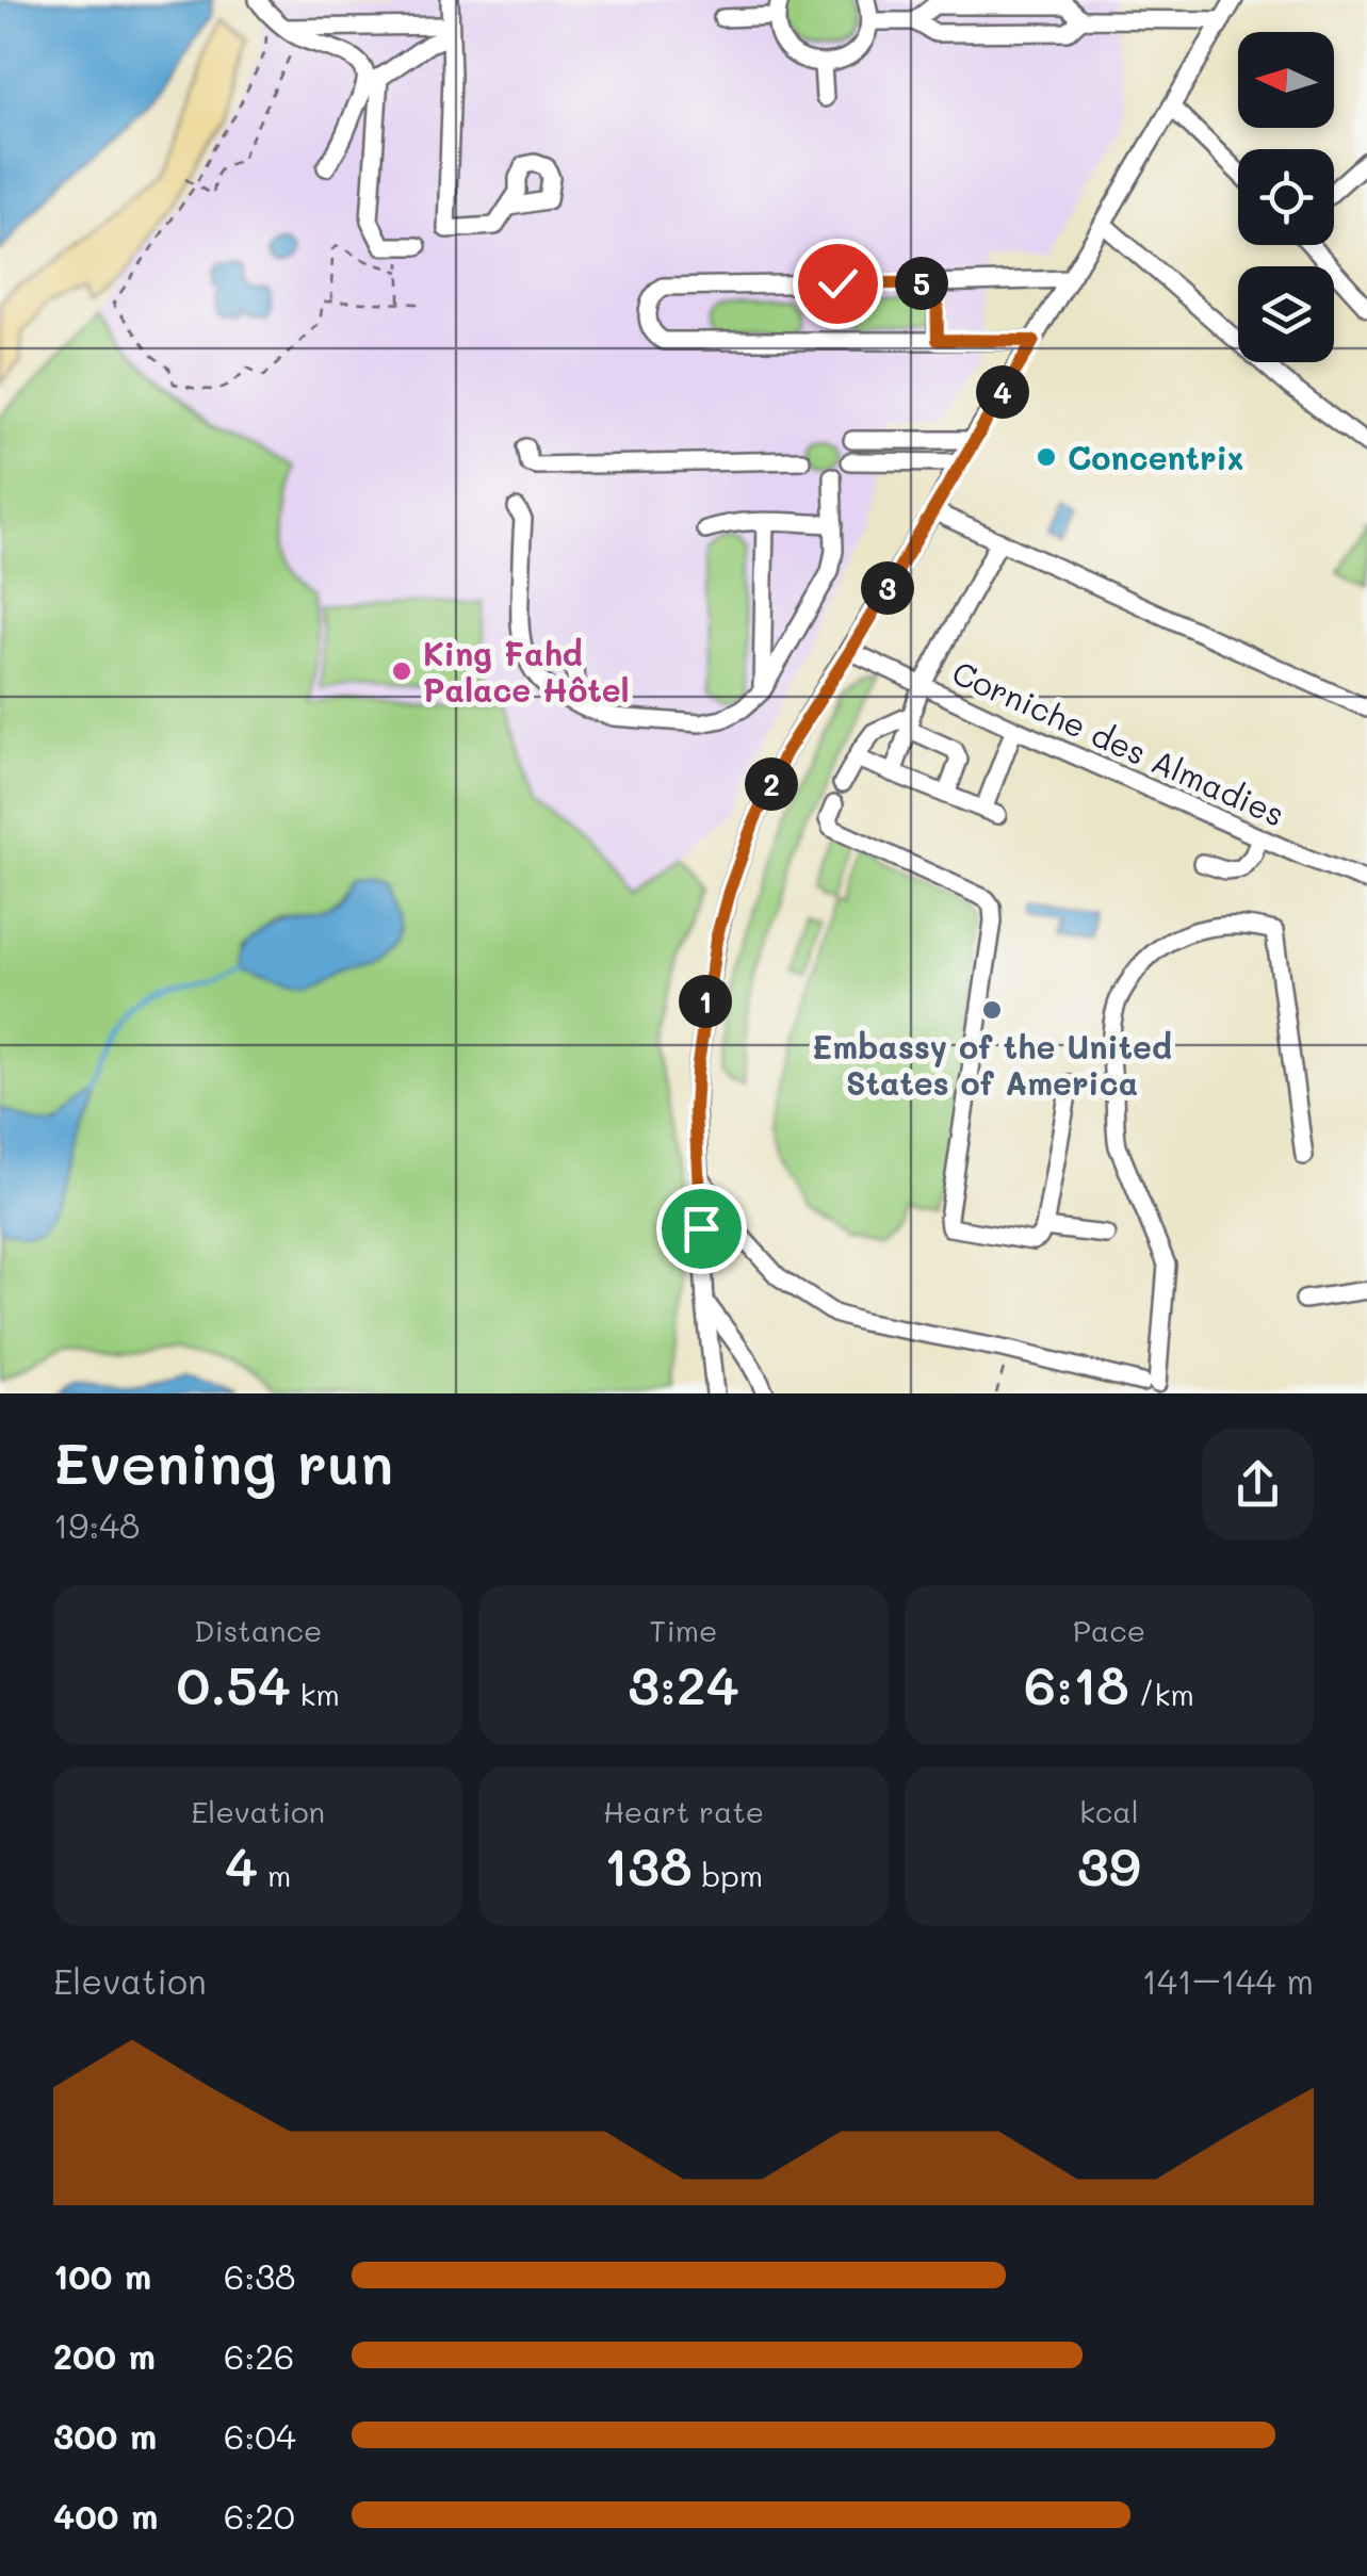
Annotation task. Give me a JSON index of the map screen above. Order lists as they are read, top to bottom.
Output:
{
  "streets": {
    "street": ["Corniche des Almadies"]
  },
  "places": ["Concentrix", "King Fahd Palace Hôtel", "Embassy of the United States of America"],
  "north": "left",
  "page": {
    "pins": [
      "5",
      "4",
      "3",
      "2",
      "1"
    ],
    "heading": ["Evening run", "19:48"],
    "stats": [
      ["Distance", "0.54 km"],
      ["Time", "3:24"],
      ["Pace", "6:18 /km"],
      ["Elevation", "4 m"],
      ["Heart rate", "138 bpm"],
      ["kcal", "39"]
    ],
    "chart": ["Elevation", "141–144 m"],
    "list": [
      {
        "name": "100 m",
        "note": "6:38"
      },
      {
        "name": "200 m",
        "note": "6:26"
      },
      {
        "name": "300 m",
        "note": "6:04"
      },
      {
        "name": "400 m",
        "note": "6:20"
      }
    ]
  }
}
